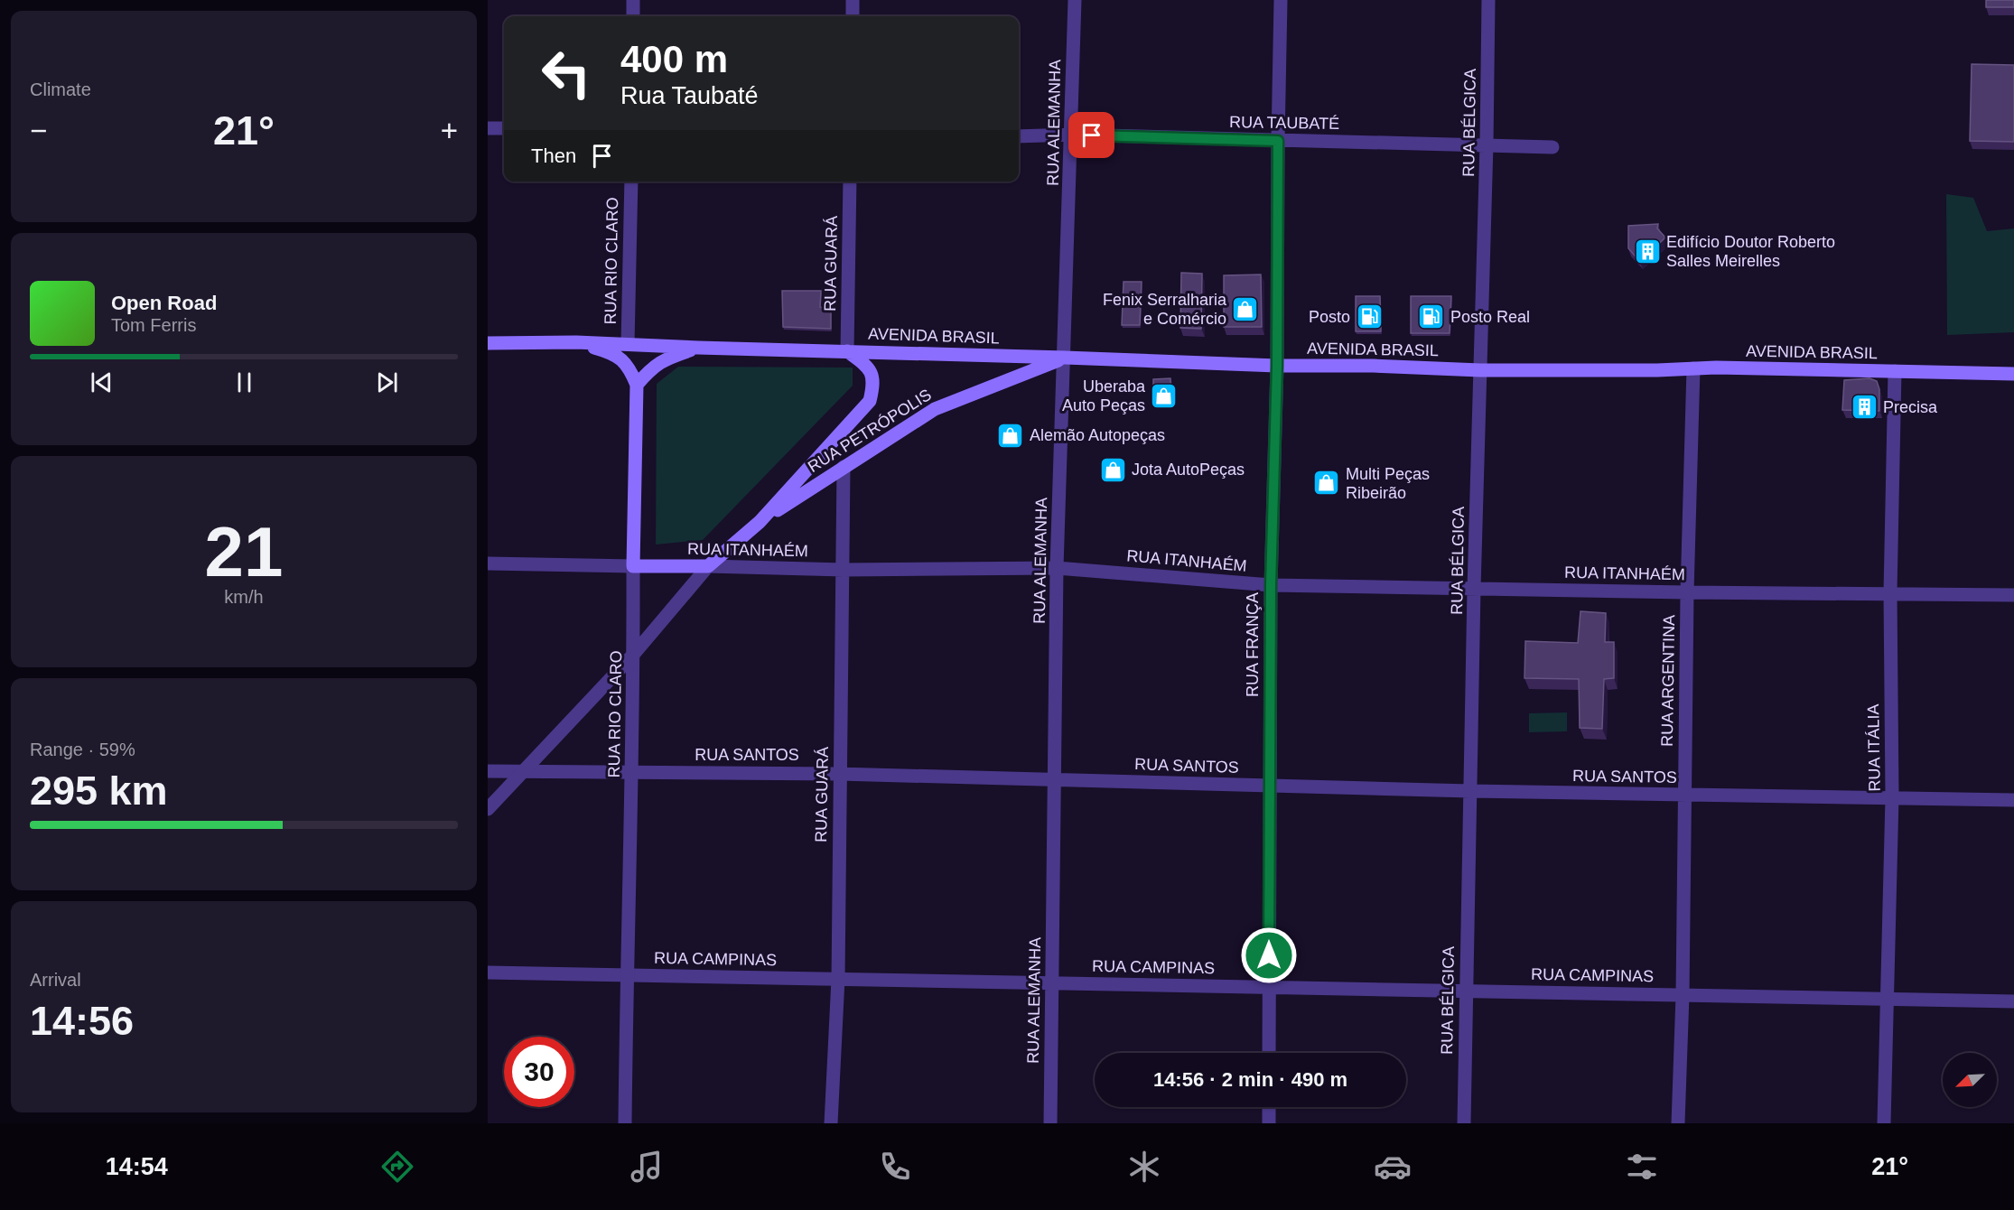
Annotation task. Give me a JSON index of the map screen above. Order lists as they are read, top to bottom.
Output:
{
  "streets": {
    "main road": [
      "RUA RIO CLARO",
      "AVENIDA BRASIL",
      "RUA PETRÓPOLIS",
      "RUA ITANHAÉM"
    ],
    "street": [
      "RUA ALEMANHA",
      "RUA TAUBATÉ",
      "RUA BÉLGICA",
      "RUA GUARÁ",
      "RUA FRANÇA",
      "RUA ARGENTINA",
      "RUA ITÁLIA",
      "RUA SANTOS",
      "RUA CAMPINAS"
    ]
  },
  "crossings": [
    ["RUA ALEMANHA", "RUA TAUBATÉ"],
    ["RUA ALEMANHA", "AVENIDA BRASIL"],
    ["RUA ALEMANHA", "RUA PETRÓPOLIS"],
    ["RUA ALEMANHA", "RUA ITANHAÉM"],
    ["RUA ALEMANHA", "RUA SANTOS"],
    ["RUA ALEMANHA", "RUA CAMPINAS"],
    ["RUA TAUBATÉ", "RUA BÉLGICA"],
    ["RUA TAUBATÉ", "RUA FRANÇA"],
    ["RUA BÉLGICA", "AVENIDA BRASIL"],
    ["RUA BÉLGICA", "RUA ITANHAÉM"],
    ["RUA BÉLGICA", "RUA SANTOS"],
    ["RUA BÉLGICA", "RUA CAMPINAS"],
    ["RUA RIO CLARO", "AVENIDA BRASIL"],
    ["RUA RIO CLARO", "RUA PETRÓPOLIS"],
    ["RUA RIO CLARO", "RUA ITANHAÉM"],
    ["RUA RIO CLARO", "RUA SANTOS"],
    ["RUA RIO CLARO", "RUA CAMPINAS"],
    ["RUA GUARÁ", "AVENIDA BRASIL"],
    ["RUA GUARÁ", "RUA PETRÓPOLIS"],
    ["RUA GUARÁ", "RUA ITANHAÉM"],
    ["RUA GUARÁ", "RUA SANTOS"],
    ["RUA GUARÁ", "RUA CAMPINAS"],
    ["AVENIDA BRASIL", "RUA PETRÓPOLIS"],
    ["AVENIDA BRASIL", "RUA FRANÇA"],
    ["AVENIDA BRASIL", "RUA ARGENTINA"],
    ["AVENIDA BRASIL", "RUA ITÁLIA"],
    ["RUA PETRÓPOLIS", "RUA ITANHAÉM"],
    ["RUA PETRÓPOLIS", "RUA SANTOS"],
    ["RUA ITANHAÉM", "RUA FRANÇA"],
    ["RUA ITANHAÉM", "RUA ARGENTINA"],
    ["RUA ITANHAÉM", "RUA ITÁLIA"],
    ["RUA FRANÇA", "RUA SANTOS"],
    ["RUA FRANÇA", "RUA CAMPINAS"],
    ["RUA ARGENTINA", "RUA SANTOS"],
    ["RUA ARGENTINA", "RUA CAMPINAS"],
    ["RUA ITÁLIA", "RUA SANTOS"],
    ["RUA ITÁLIA", "RUA CAMPINAS"]
  ],
  "places": {
    "building": ["Edifício Doutor Roberto Salles Meirelles", "Precisa"],
    "shop": [
      "Fenix Serralharia e Comércio",
      "Uberaba Auto Peças",
      "Alemão Autopeças",
      "Jota AutoPeças",
      "Multi Peças Ribeirão"
    ],
    "fuel station": ["Posto", "Posto Real"]
  },
  "north": "bottom left",
  "page": {
    "tile": [
      "Climate",
      ["21", "km/h"],
      ["Range · 59%", "295 km"],
      ["Arrival", "14:56"]
    ],
    "turn": ["400 m", "Rua Taubaté"],
    "heat": ["−", "21°", "+"],
    "then": "Then",
    "song": ["Open Road", "Tom Ferris"],
    "limit": "30",
    "trip": "14:56 · 2 min · 490 m",
    "tabs": ["14:54", "21°"]
  }
}
